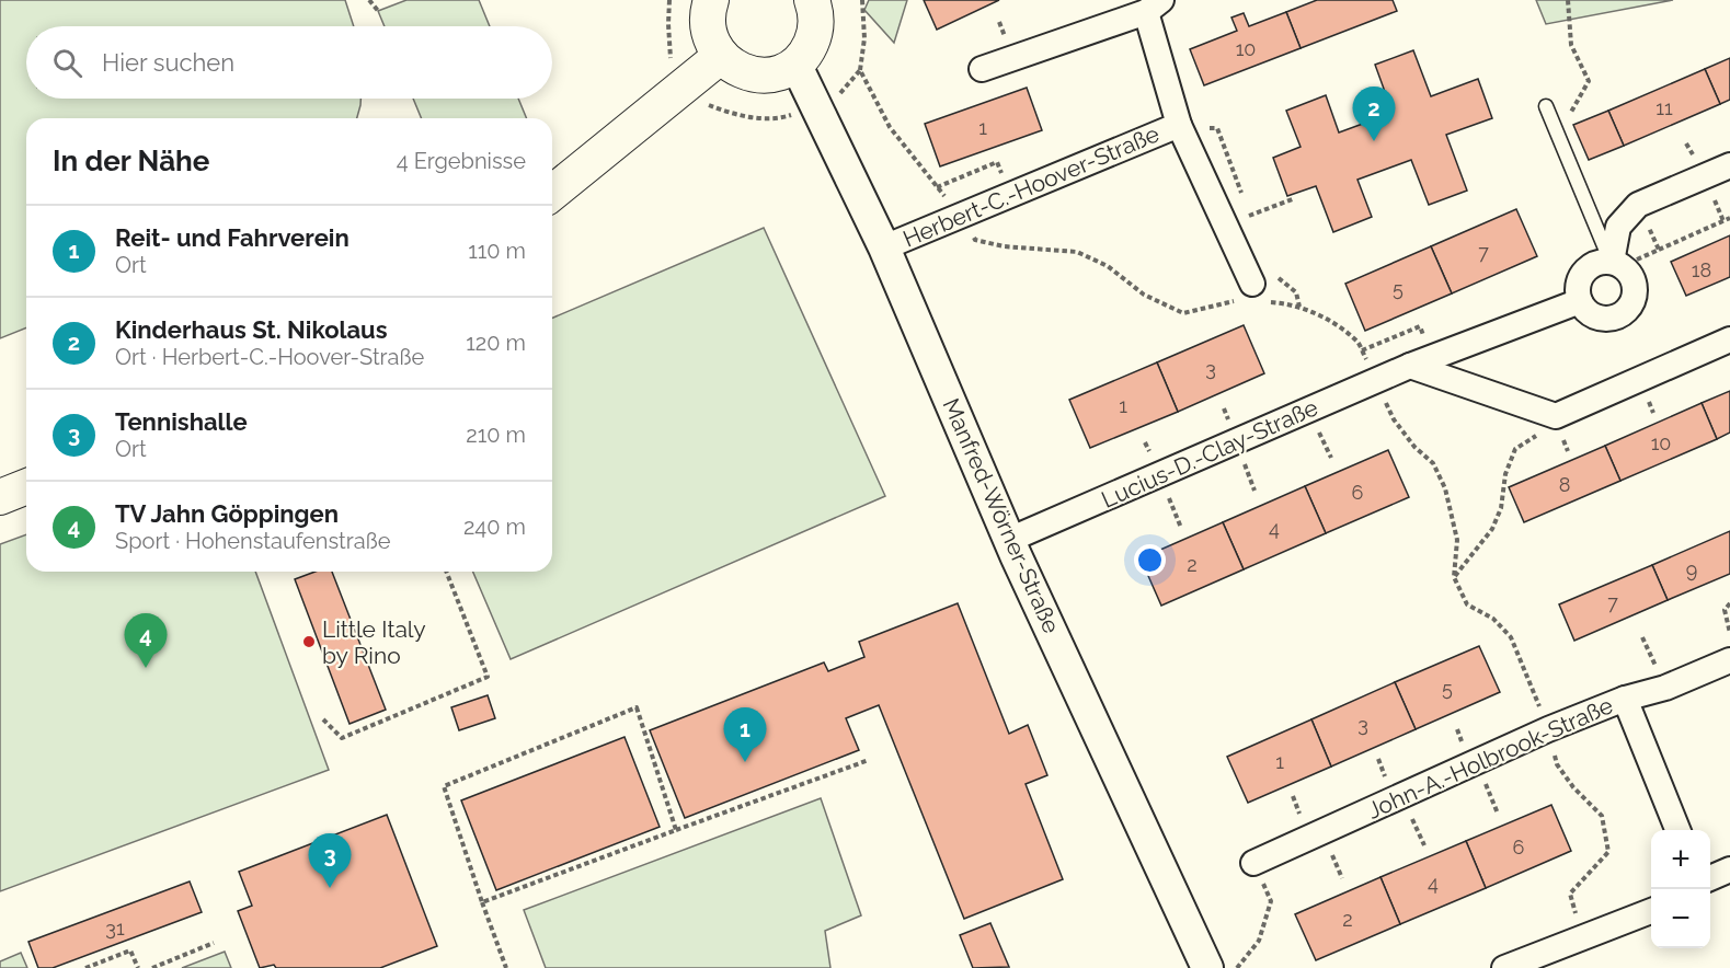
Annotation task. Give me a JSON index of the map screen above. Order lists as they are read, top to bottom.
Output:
{
  "streets": {
    "street": [
      "Herbert-C.-Hoover-Straße",
      "Lucius-D.-Clay-Straße",
      "Manfred-Wörner-Straße",
      "John-A.-Holbrook-Straße"
    ]
  },
  "crossings": [
    ["Herbert-C.-Hoover-Straße", "Manfred-Wörner-Straße"],
    ["Lucius-D.-Clay-Straße", "Manfred-Wörner-Straße"]
  ],
  "places": ["Little Italy by Rino"],
  "house_numbers": [
    "10",
    "11",
    "1",
    "7",
    "18",
    "5",
    "3",
    "1",
    "10",
    "8",
    "6",
    "4",
    "2",
    "9",
    "7",
    "5",
    "3",
    "1",
    "6",
    "4",
    "2",
    "31"
  ],
  "page": {
    "search": "Hier suchen",
    "pins": [
      "2",
      "4",
      "1",
      "3"
    ],
    "heading": ["In der Nähe", "4 Ergebnisse"],
    "list": [
      {
        "mark": "1",
        "name": "Reit- und Fahrverein",
        "note": "Ort",
        "value": "110 m"
      },
      {
        "mark": "2",
        "name": "Kinderhaus St. Nikolaus",
        "note": "Ort · Herbert-C.-Hoover-Straße",
        "value": "120 m"
      },
      {
        "mark": "3",
        "name": "Tennishalle",
        "note": "Ort",
        "value": "210 m"
      },
      {
        "mark": "4",
        "name": "TV Jahn Göppingen",
        "note": "Sport · Hohenstaufenstraße",
        "value": "240 m"
      }
    ],
    "map_buttons": ["+", "−"]
  }
}
